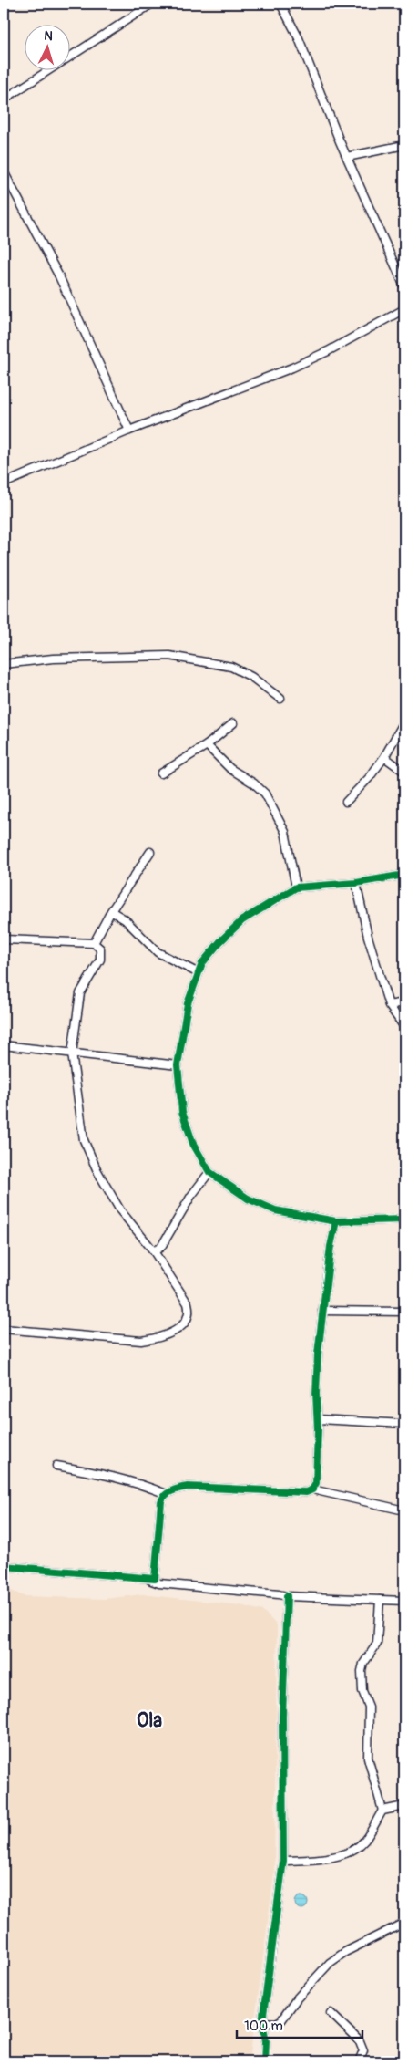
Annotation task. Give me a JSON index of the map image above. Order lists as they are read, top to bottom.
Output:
{
  "districts": ["Ola"],
  "scale_bar": "100 m",
  "north": "top"
}
